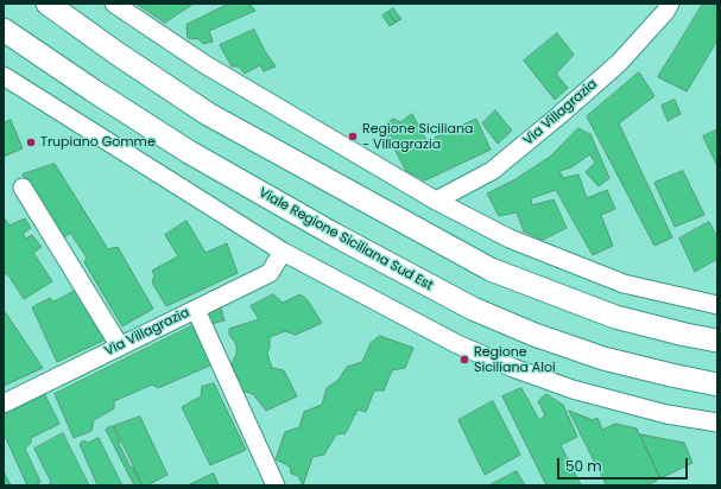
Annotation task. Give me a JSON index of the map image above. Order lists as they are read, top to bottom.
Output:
{
  "streets": {
    "main road": ["Viale Regione Siciliana Sud Est"],
    "street": ["Via Villagrazia"]
  },
  "places": ["Regione Siciliana - Villagrazia", "Trupiano Gomme", "Regione Siciliana Aloi"],
  "scale_bar": "50 m"
}
